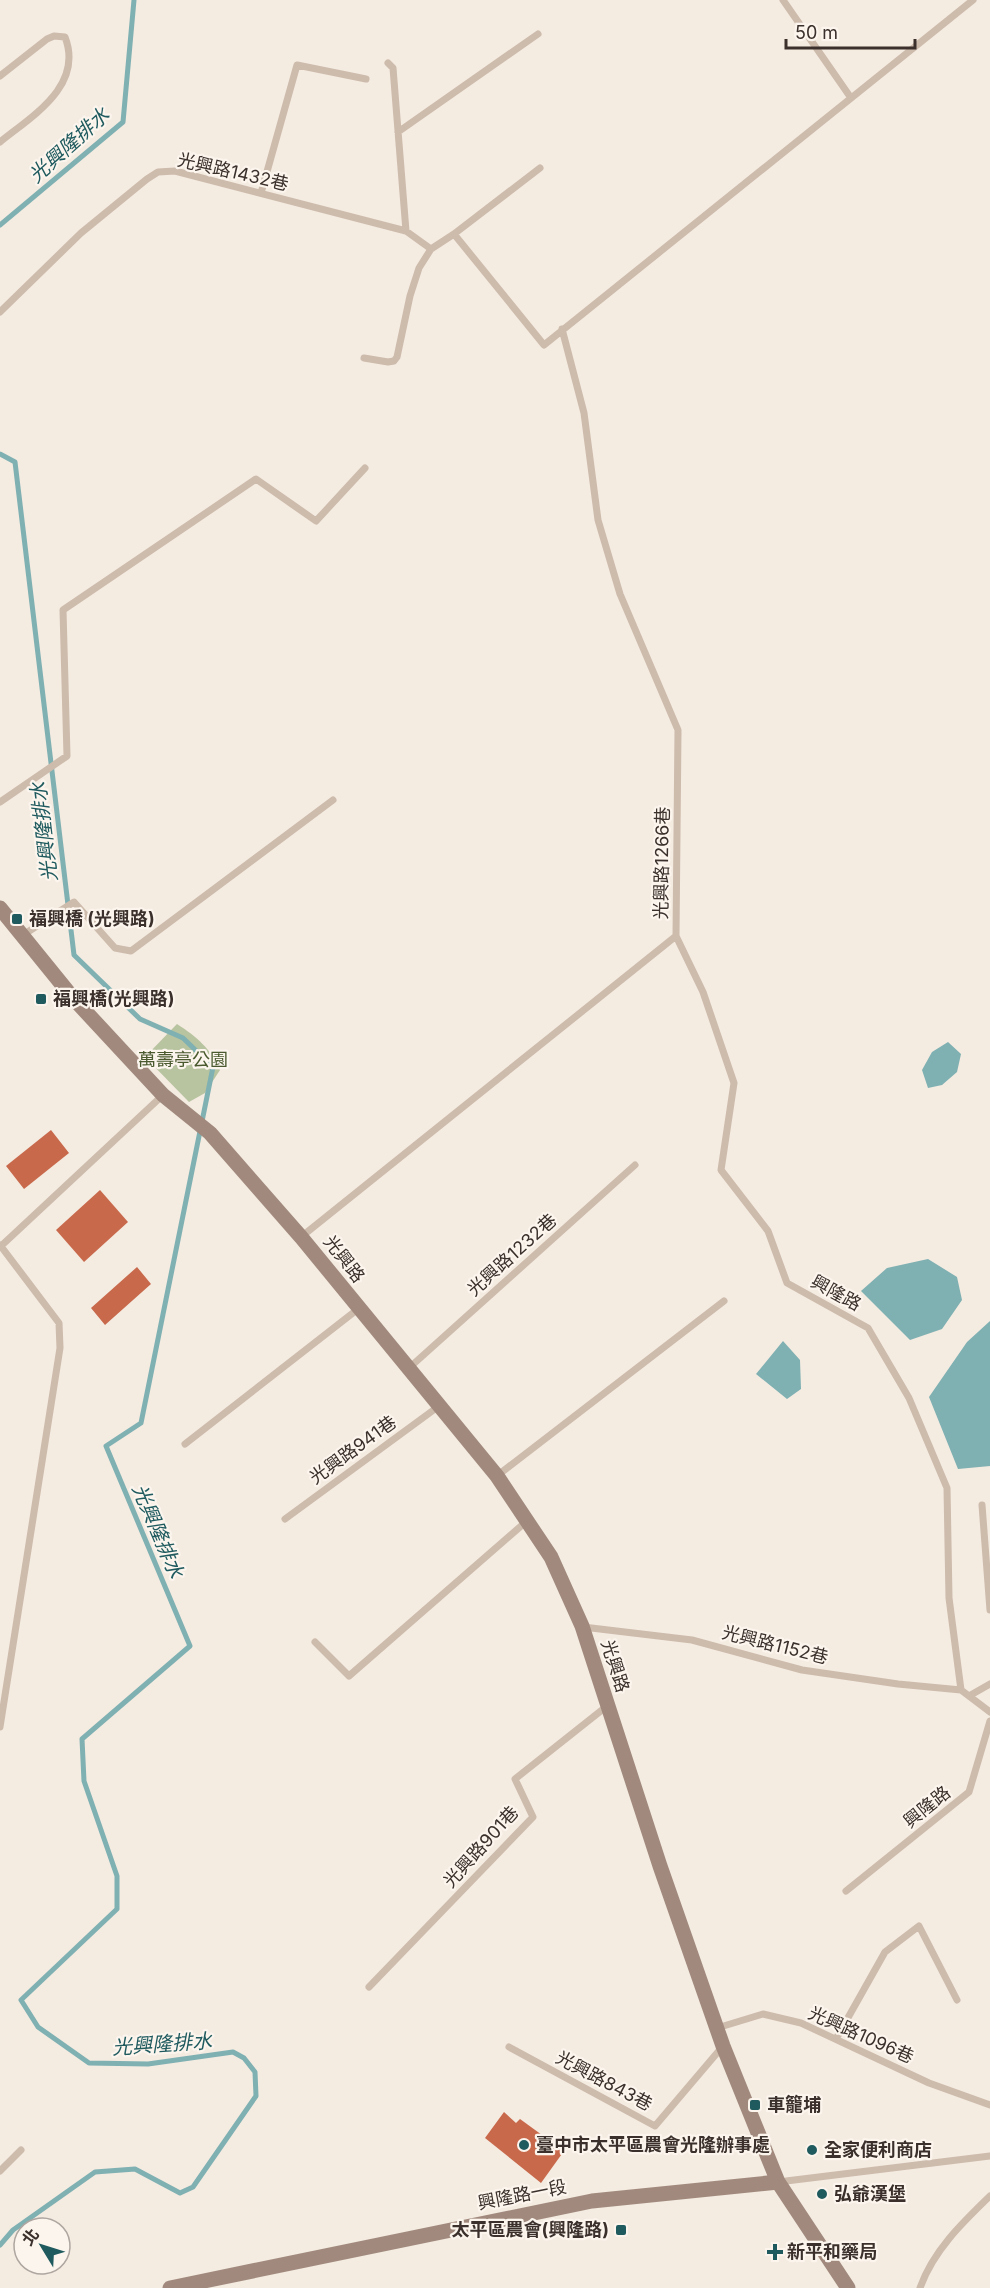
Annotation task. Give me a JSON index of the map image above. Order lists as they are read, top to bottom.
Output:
{
  "streets": {
    "main road": ["光興路", "興隆路一段"],
    "lane": [
      "光興路1432巷",
      "光興路1266巷",
      "光興路1232巷",
      "興隆路",
      "光興路941巷",
      "光興路1152巷",
      "光興路901巷",
      "光興路1096巷",
      "光興路843巷"
    ]
  },
  "crossings": [
    ["光興路1266巷", "光興路"],
    ["光興路1266巷", "興隆路"],
    ["光興路1232巷", "光興路"],
    ["光興路", "光興路941巷"],
    ["光興路", "光興路1152巷"],
    ["光興路", "光興路901巷"],
    ["光興路", "光興路1096巷"],
    ["光興路", "光興路843巷"],
    ["光興路", "興隆路一段"],
    ["興隆路", "光興路1152巷"]
  ],
  "water": ["光興隆排水"],
  "parks": ["萬壽亭公園"],
  "places": {
    "transit": [
      "福興橋 (光興路)",
      "福興橋(光興路)",
      "車籠埔",
      "太平區農會(興隆路)"
    ],
    "other": ["臺中市太平區農會光隆辦事處", "全家便利商店", "弘爺漢堡"],
    "health": ["新平和藥局"]
  },
  "scale_bar": "50 m",
  "north": "top left"
}
